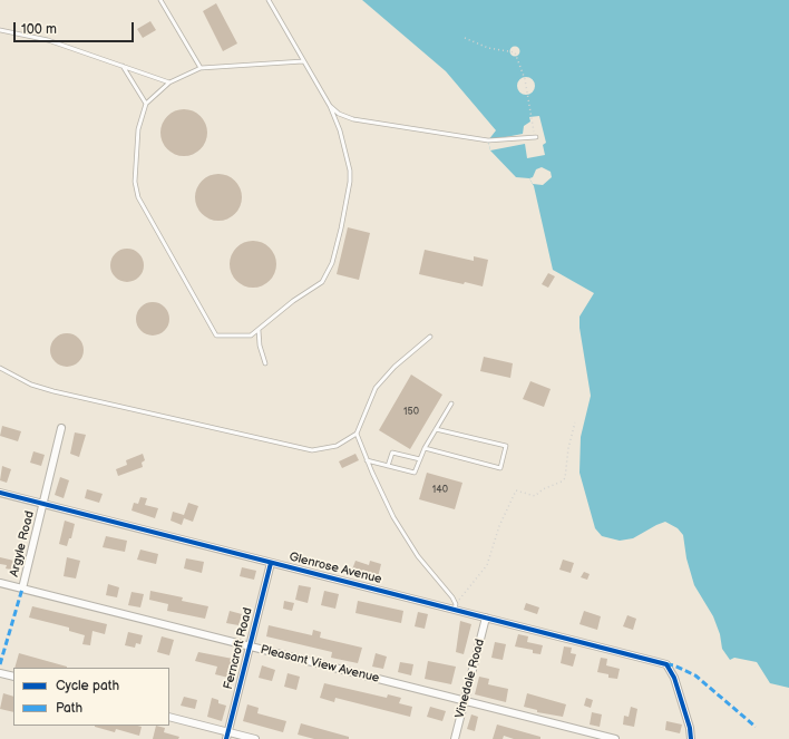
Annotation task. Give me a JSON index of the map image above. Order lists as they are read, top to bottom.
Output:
{
  "streets": {
    "street": [
      "Argyle Road",
      "Glenrose Avenue",
      "Ferncroft Road",
      "Pleasant View Avenue",
      "Vinedale Road"
    ]
  },
  "crossings": [
    ["Argyle Road", "Glenrose Avenue"],
    ["Argyle Road", "Pleasant View Avenue"],
    ["Glenrose Avenue", "Ferncroft Road"],
    ["Glenrose Avenue", "Vinedale Road"],
    ["Ferncroft Road", "Pleasant View Avenue"],
    ["Pleasant View Avenue", "Vinedale Road"]
  ],
  "house_numbers": ["150", "140"],
  "legend": ["Cycle path", "Path"],
  "scale_bar": "100 m"
}
